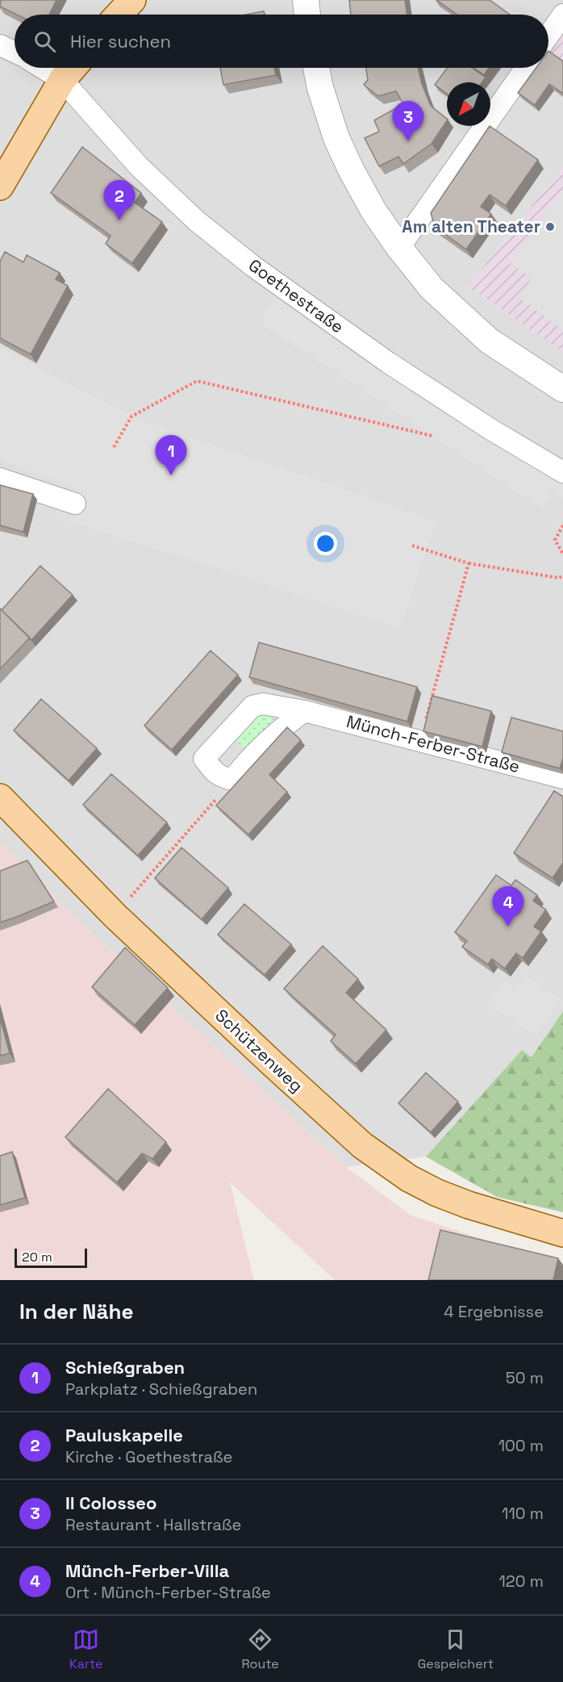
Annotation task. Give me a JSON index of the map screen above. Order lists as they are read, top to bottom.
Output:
{
  "streets": {
    "main road": ["Schützenweg"],
    "street": ["Goethestraße", "Münch-Ferber-Straße"]
  },
  "places": ["Am alten Theater"],
  "scale_bar": "20 m",
  "north": "bottom left",
  "page": {
    "search": "Hier suchen",
    "pins": [
      "3",
      "2",
      "1",
      "4"
    ],
    "scale": "20 m",
    "heading": ["In der Nähe", "4 Ergebnisse"],
    "list": [
      {
        "mark": "1",
        "name": "Schießgraben",
        "note": "Parkplatz · Schießgraben",
        "value": "50 m"
      },
      {
        "mark": "2",
        "name": "Pauluskapelle",
        "note": "Kirche · Goethestraße",
        "value": "100 m"
      },
      {
        "mark": "3",
        "name": "Il Colosseo",
        "note": "Restaurant · Hallstraße",
        "value": "110 m"
      },
      {
        "mark": "4",
        "name": "Münch-Ferber-Villa",
        "note": "Ort · Münch-Ferber-Straße",
        "value": "120 m"
      }
    ],
    "nav": ["Karte", "Route", "Gespeichert"]
  }
}
